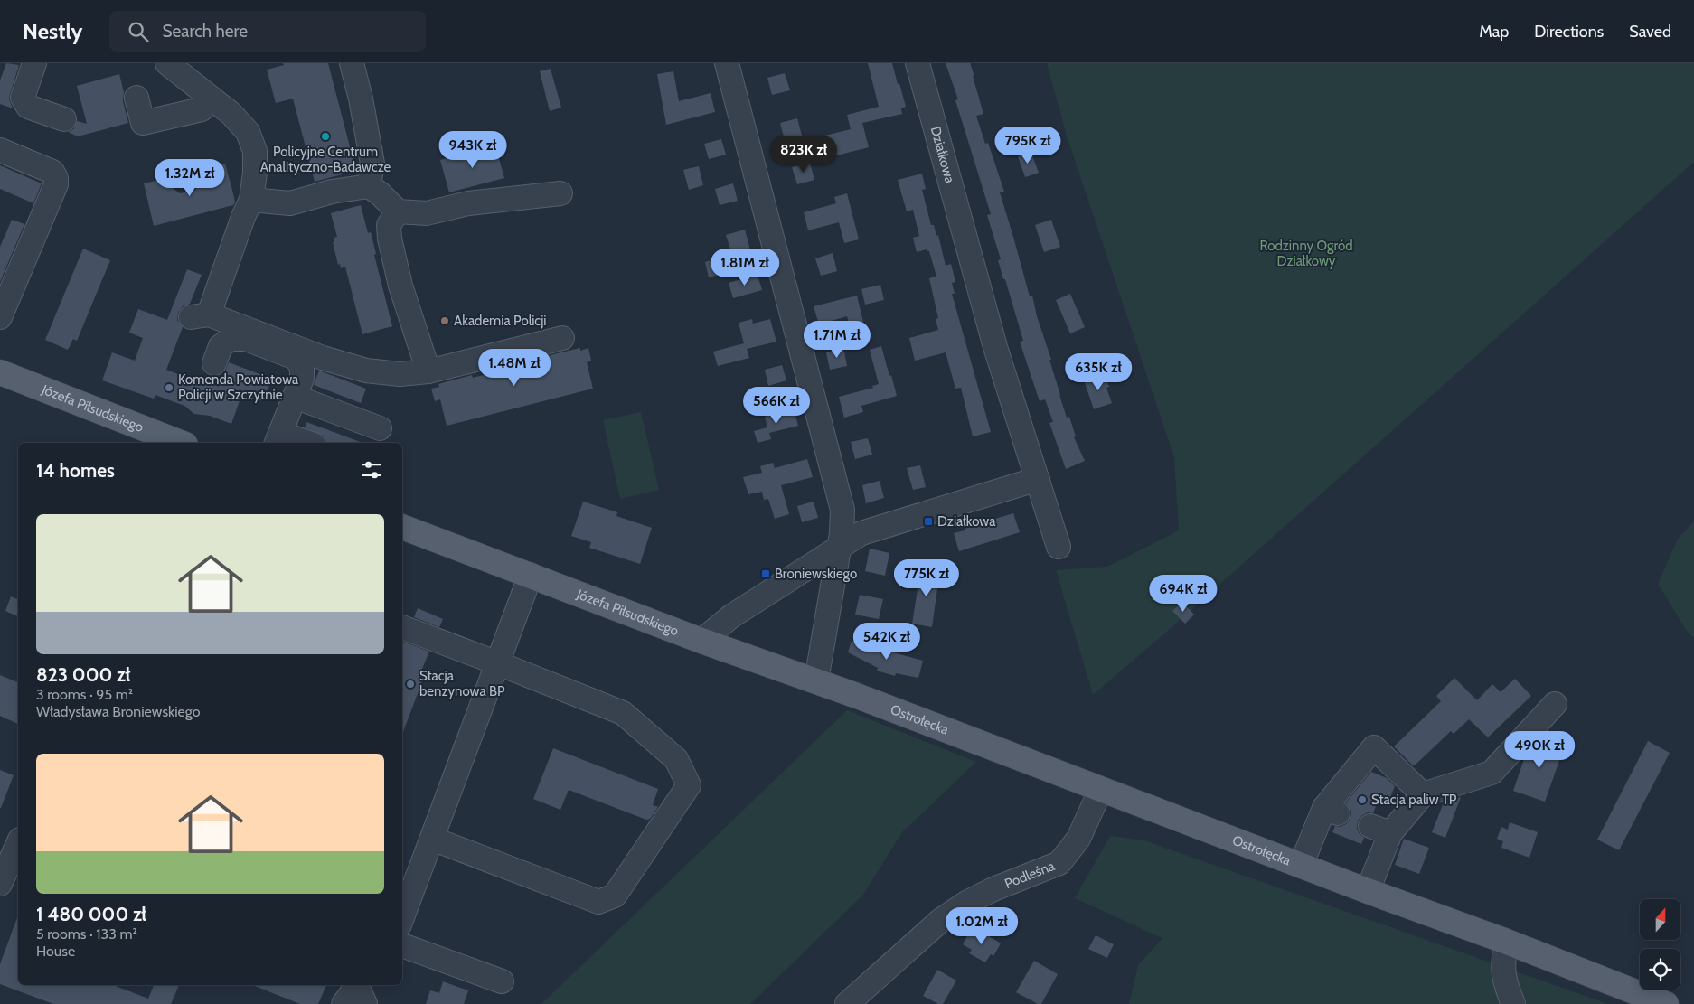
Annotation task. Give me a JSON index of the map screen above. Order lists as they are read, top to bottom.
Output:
{
  "streets": {
    "main road": ["Józefa Piłsudskiego", "Ostrołęcka"],
    "street": ["Działkowa", "Podleśna"]
  },
  "crossings": [
    ["Józefa Piłsudskiego", "Ostrołęcka"],
    ["Ostrołęcka", "Podleśna"]
  ],
  "parks": ["Rodzinny Ogród Działkowy"],
  "places": {
    "other": [
      "Policyjne Centrum Analityczno-Badawcze",
      "Akademia Policji",
      "Komenda Powiatowa Policji w Szczytnie",
      "Stacja benzynowa BP",
      "Stacja paliw TP"
    ],
    "transit": ["Działkowa", "Broniewskiego"]
  },
  "north": "top",
  "page": {
    "header": "Nestly",
    "search": "Search here",
    "nav": ["Map", "Directions", "Saved"],
    "price": [
      "795K zł",
      "943K zł",
      "823K zł",
      "1.32M zł",
      "1.81M zł",
      "1.71M zł",
      "1.48M zł",
      "635K zł",
      "566K zł",
      "775K zł",
      "694K zł",
      "542K zł",
      "490K zł",
      "1.02M zł"
    ],
    "heading": "14 homes",
    "list": [
      {
        "name": "823 000 zł",
        "note": "3 rooms · 95 m² · Władysława Broniewskiego"
      },
      {
        "name": "1 480 000 zł",
        "note": "5 rooms · 133 m² · House"
      }
    ]
  }
}
